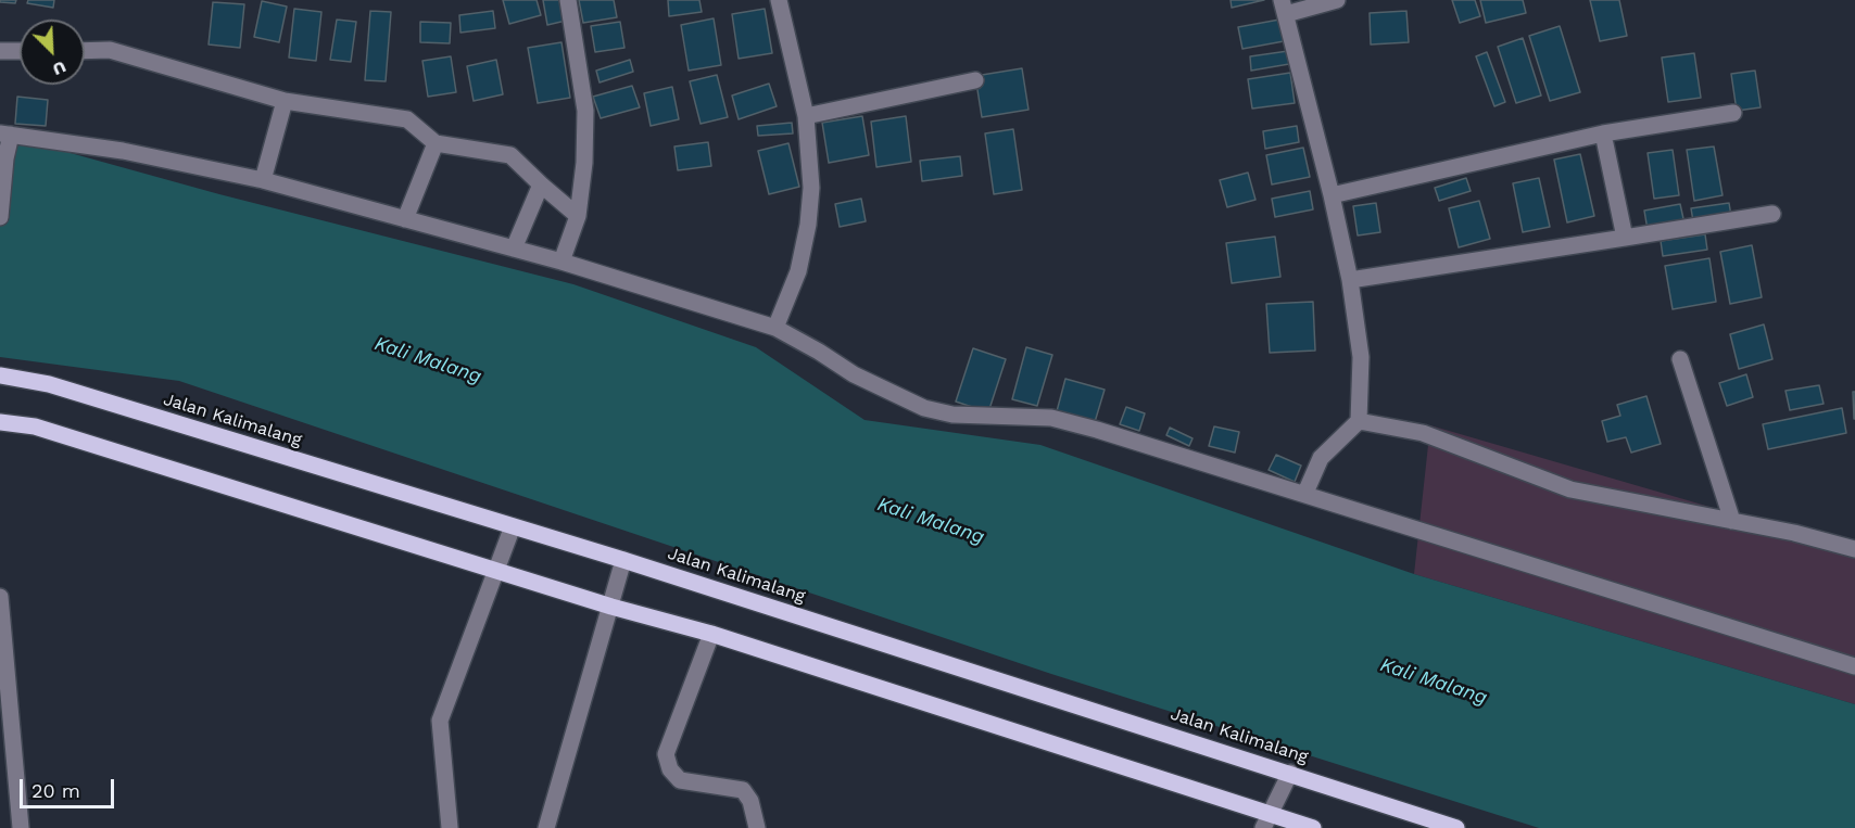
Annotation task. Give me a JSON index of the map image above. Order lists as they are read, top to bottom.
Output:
{
  "streets": {
    "main road": ["Jalan Kalimalang"]
  },
  "water": ["Kali Malang"],
  "scale_bar": "20 m",
  "north": "bottom right"
}
